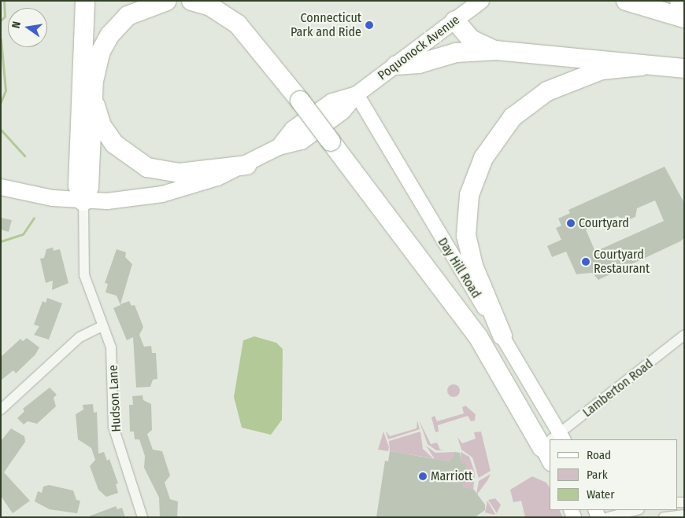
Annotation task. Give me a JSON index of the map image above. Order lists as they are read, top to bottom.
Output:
{
  "streets": {
    "main road": ["Poquonock Avenue", "Day Hill Road"],
    "street": ["Lamberton Road", "Hudson Lane"]
  },
  "crossings": [
    ["Poquonock Avenue", "Day Hill Road"],
    ["Poquonock Avenue", "Hudson Lane"]
  ],
  "places": [
    "Connecticut Park and Ride",
    "Courtyard",
    "Courtyard Restaurant",
    "Marriott"
  ],
  "legend": ["Road", "Park", "Water"],
  "north": "left"
}
